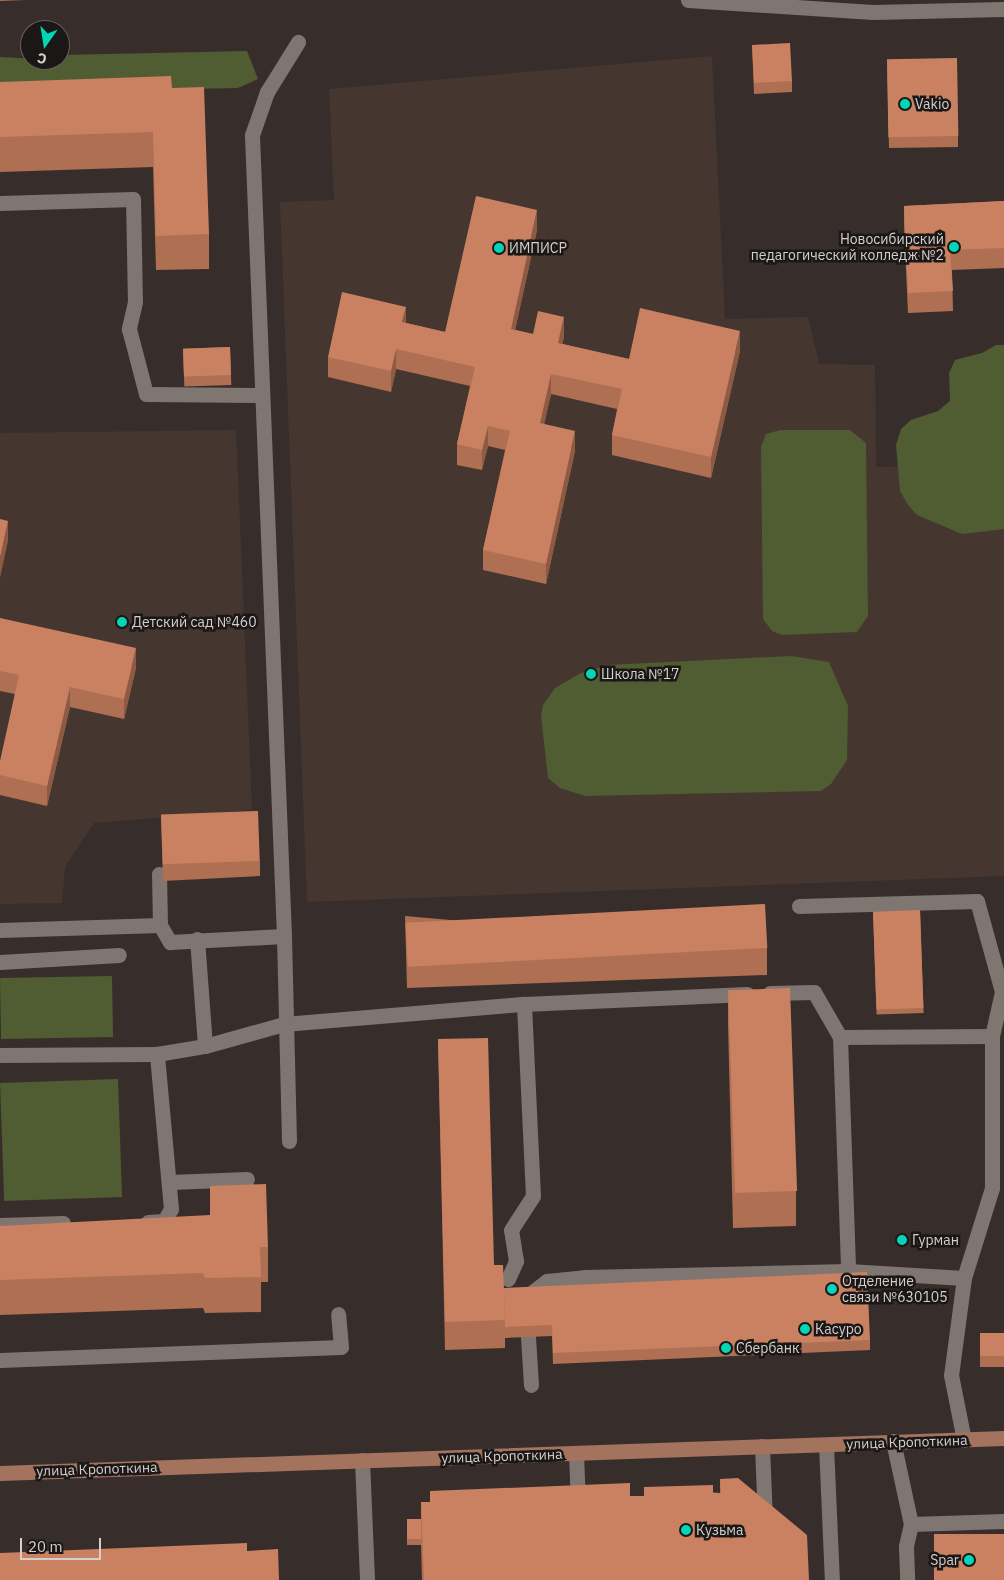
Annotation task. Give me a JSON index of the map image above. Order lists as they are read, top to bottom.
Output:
{
  "streets": {
    "main road": ["улица Кропоткина"]
  },
  "places": [
    "Vakio",
    "Новосибирский педагогический колледж №2",
    "ИМПИСР",
    "Детский сад №460",
    "Школа №17",
    "Гурман",
    "Отделение связи №630105",
    "Касуро",
    "Сбербанк",
    "Кузьма",
    "Spar"
  ],
  "scale_bar": "20 m",
  "north": "bottom"
}
